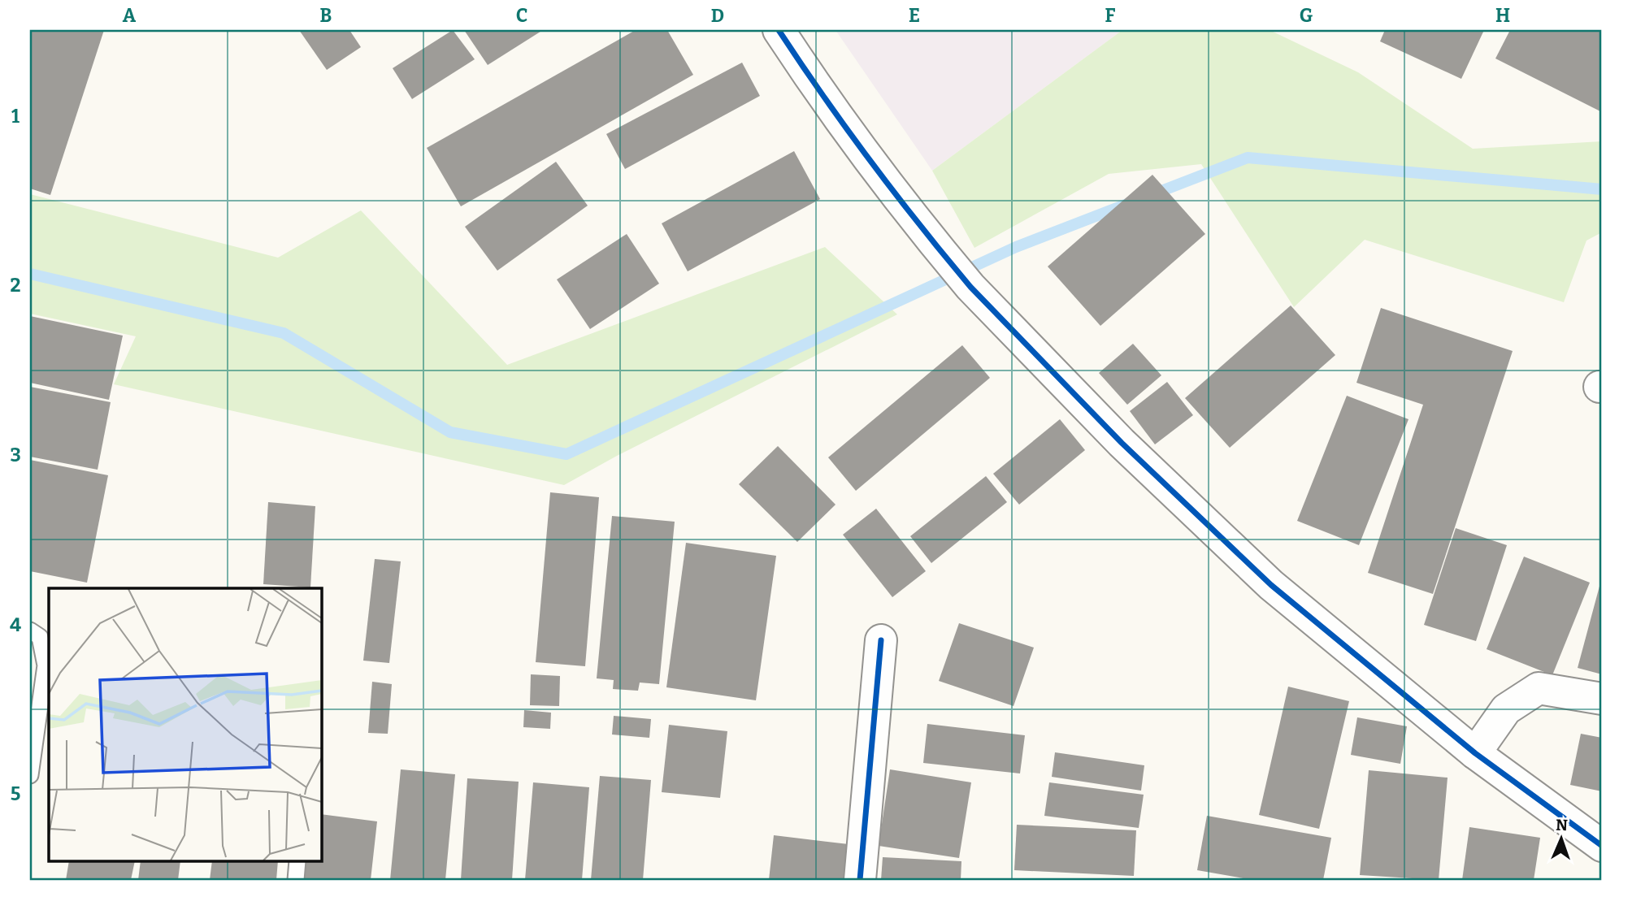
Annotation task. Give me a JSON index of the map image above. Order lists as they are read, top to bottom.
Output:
{
  "north": "top",
  "grid": {
    "columns": [
      "A",
      "B",
      "C",
      "D",
      "E",
      "F",
      "G",
      "H"
    ],
    "rows": [
      "1",
      "2",
      "3",
      "4",
      "5"
    ]
  }
}
